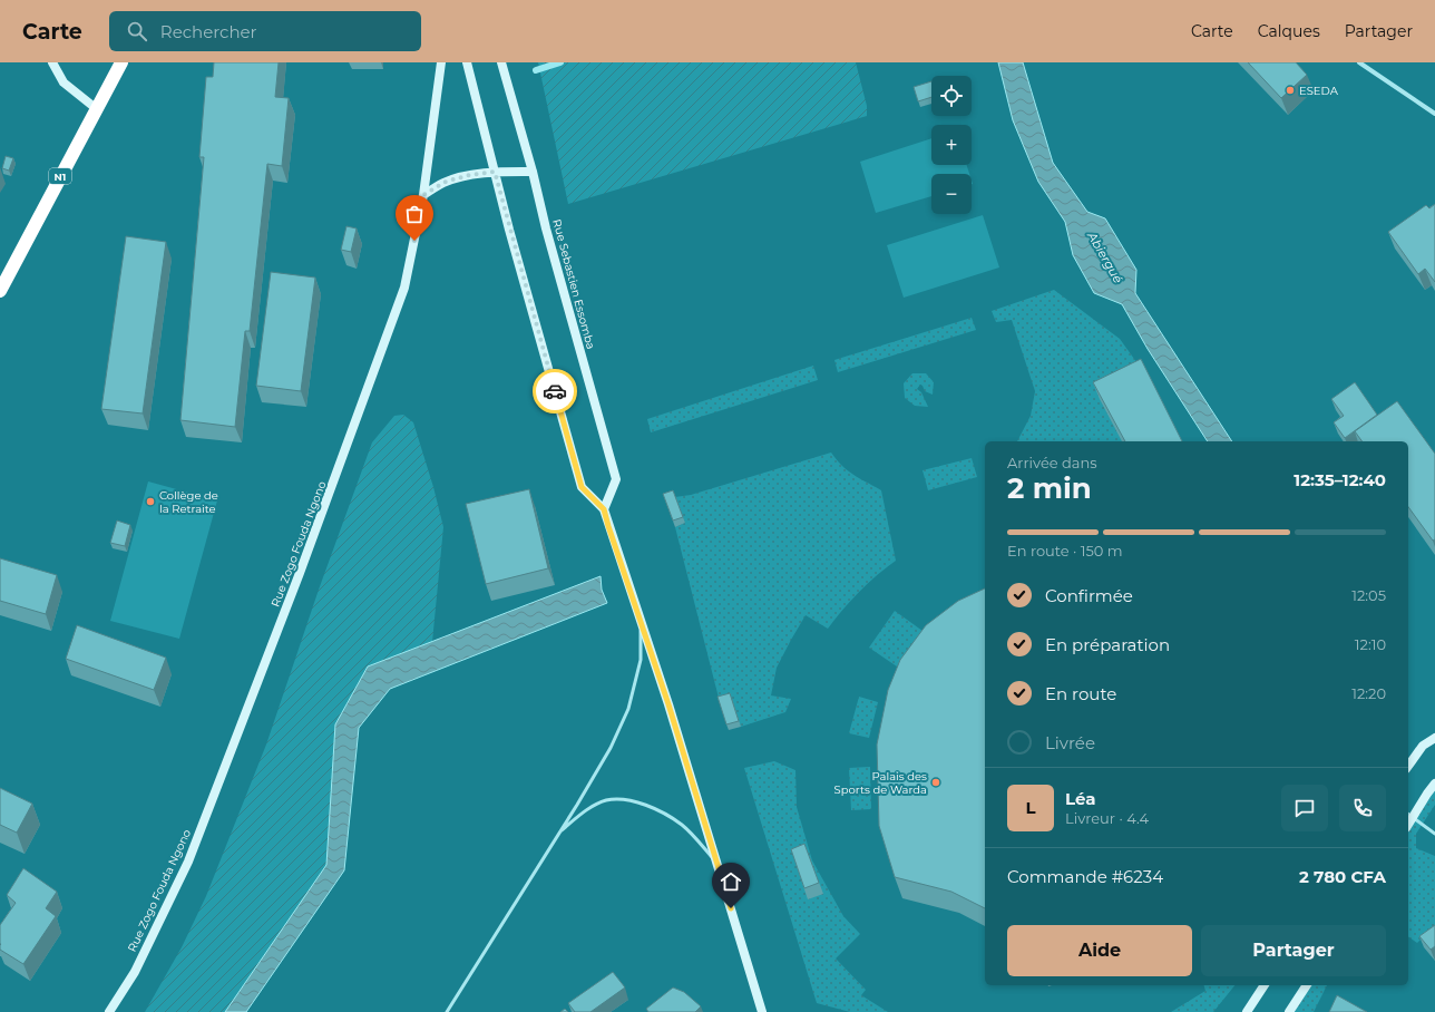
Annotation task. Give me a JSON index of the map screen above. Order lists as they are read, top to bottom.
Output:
{
  "streets": {
    "highway": ["N1"],
    "main road": ["Rue Sebastien Essomba", "Rue Zogo Fouda Ngono"]
  },
  "water": ["Abiergué"],
  "places": ["ESEDA", "Collège de la Retraite", "Palais des Sports de Warda"],
  "page": {
    "header": "Carte",
    "search": "Rechercher",
    "nav": ["Carte", "Calques", "Partager"],
    "map_buttons": ["+", "−"],
    "heading": ["2 min", "Arrivée dans", "12:35–12:40"],
    "panel": [
      "Léa",
      "Livreur · 4.4",
      "Commande #6234",
      "2 780 CFA"
    ],
    "bar": "En route · 150 m",
    "list": [
      ["Confirmée", "12:05"],
      ["En préparation", "12:10"],
      ["En route", "12:20"],
      "Livrée"
    ],
    "round": "L",
    "buttons": ["Aide", "Partager"]
  }
}
